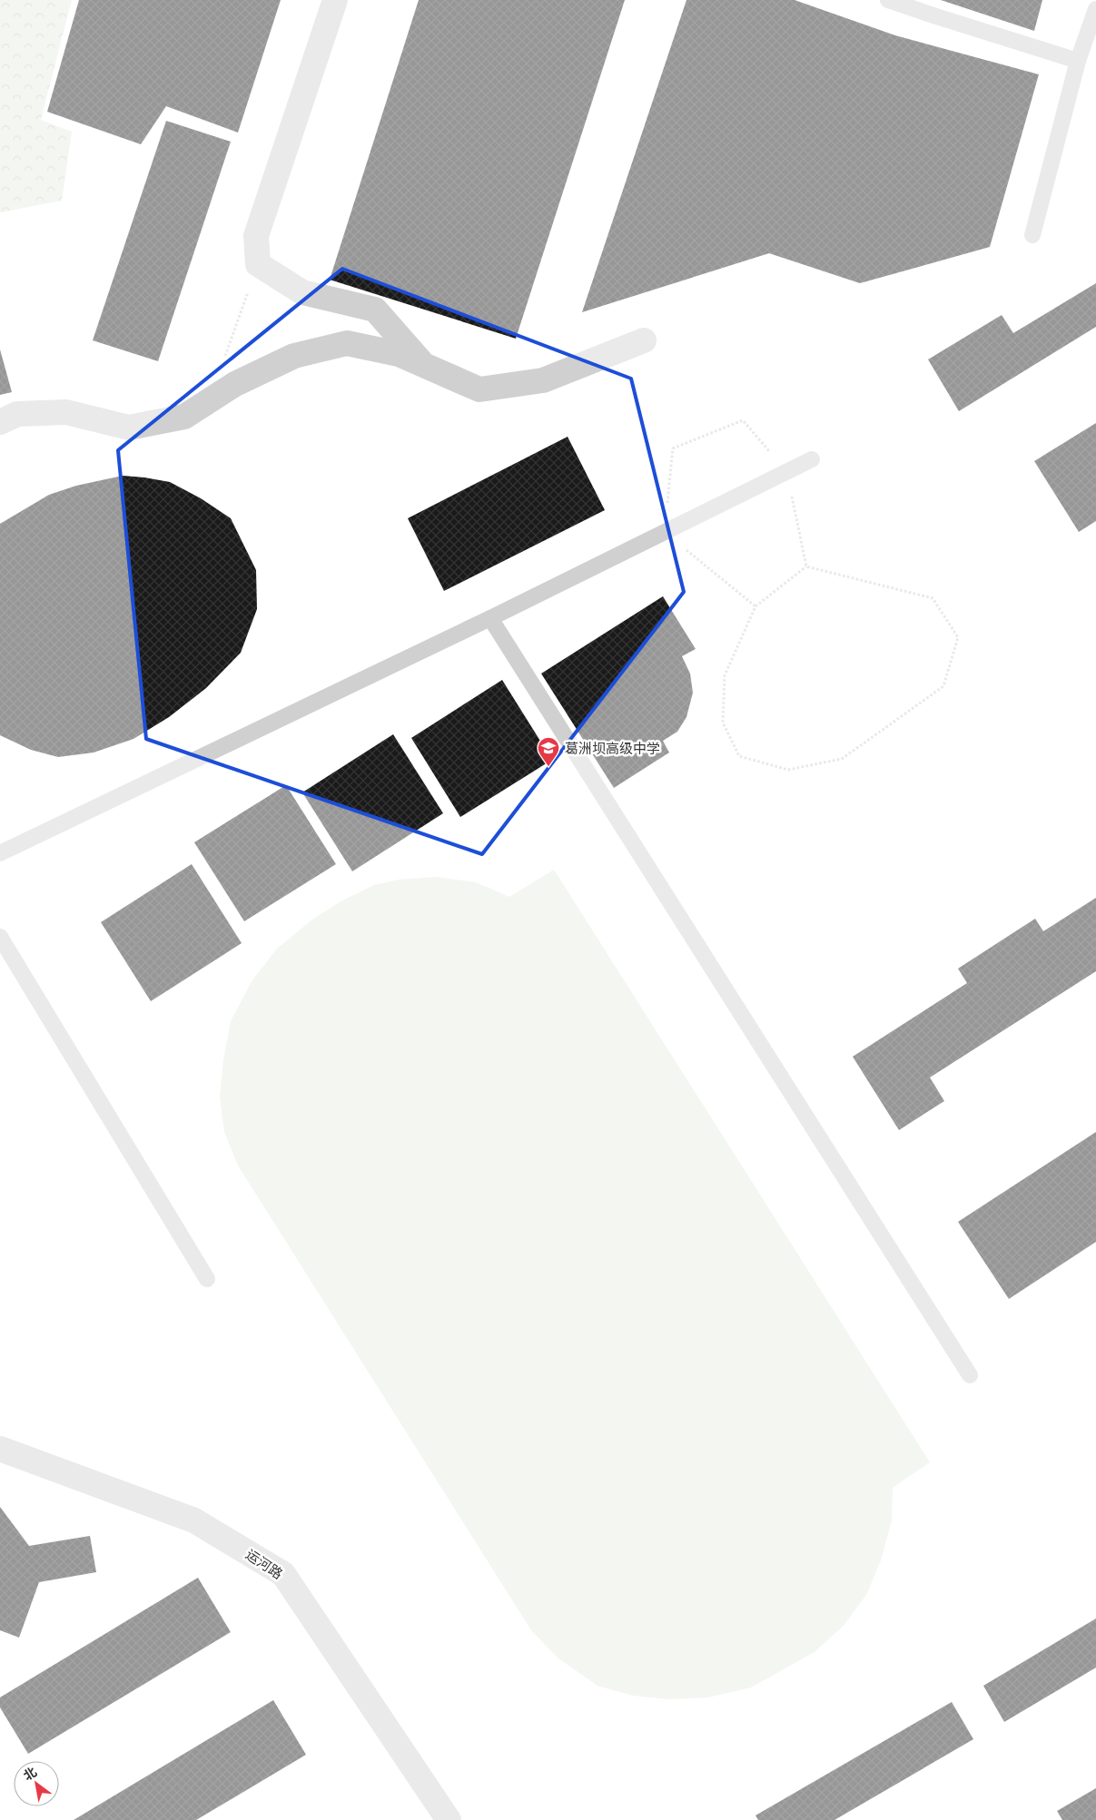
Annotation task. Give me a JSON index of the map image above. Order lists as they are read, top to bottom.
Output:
{
  "streets": {
    "street": ["运河路"]
  },
  "places": {
    "school or university": ["葛洲坝高级中学"]
  },
  "north": "top left"
}
